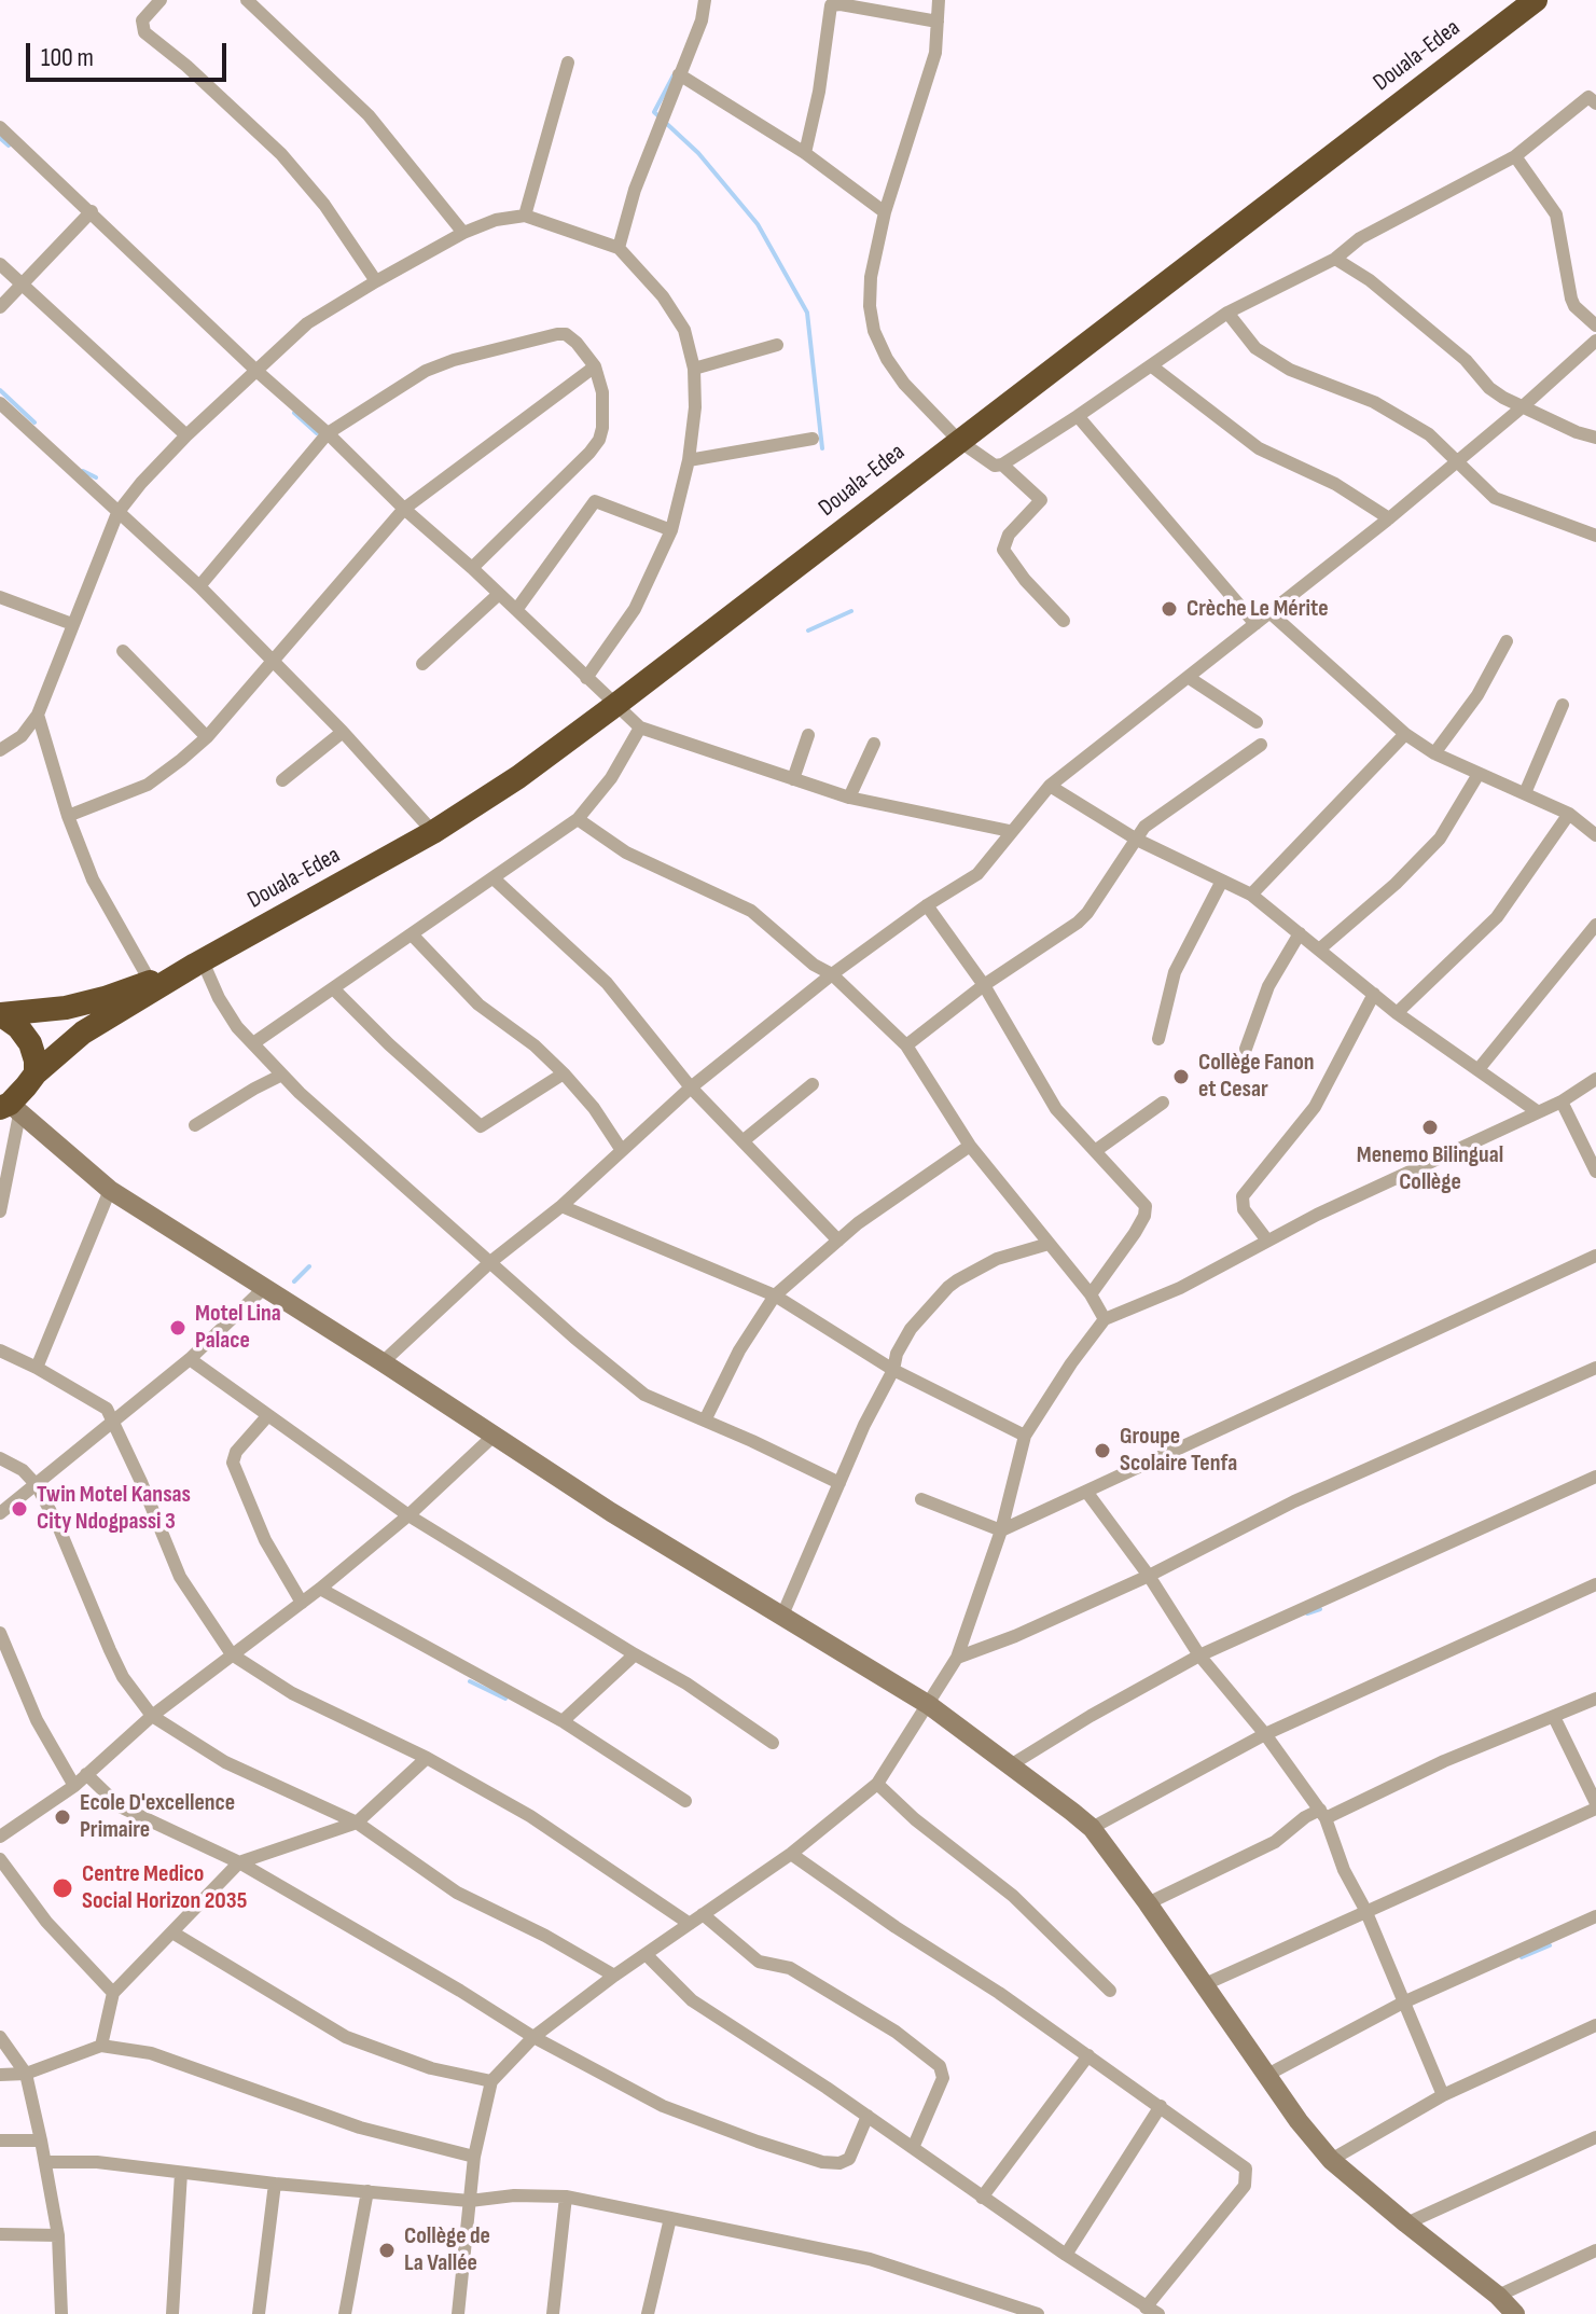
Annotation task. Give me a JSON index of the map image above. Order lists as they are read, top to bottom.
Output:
{
  "streets": {
    "highway": ["Douala-Edea"]
  },
  "places": [
    "Crèche Le Mérite",
    "Collège Fanon et Cesar",
    "Menemo Bilingual Collège",
    "Motel Lina Palace",
    "Groupe Scolaire Tenfa",
    "Twin Motel Kansas City Ndogpassi 3",
    "Ecole D'excellence Primaire",
    "Centre Medico Social Horizon 2035",
    "Collège de La Vallée"
  ],
  "scale_bar": "100 m"
}
